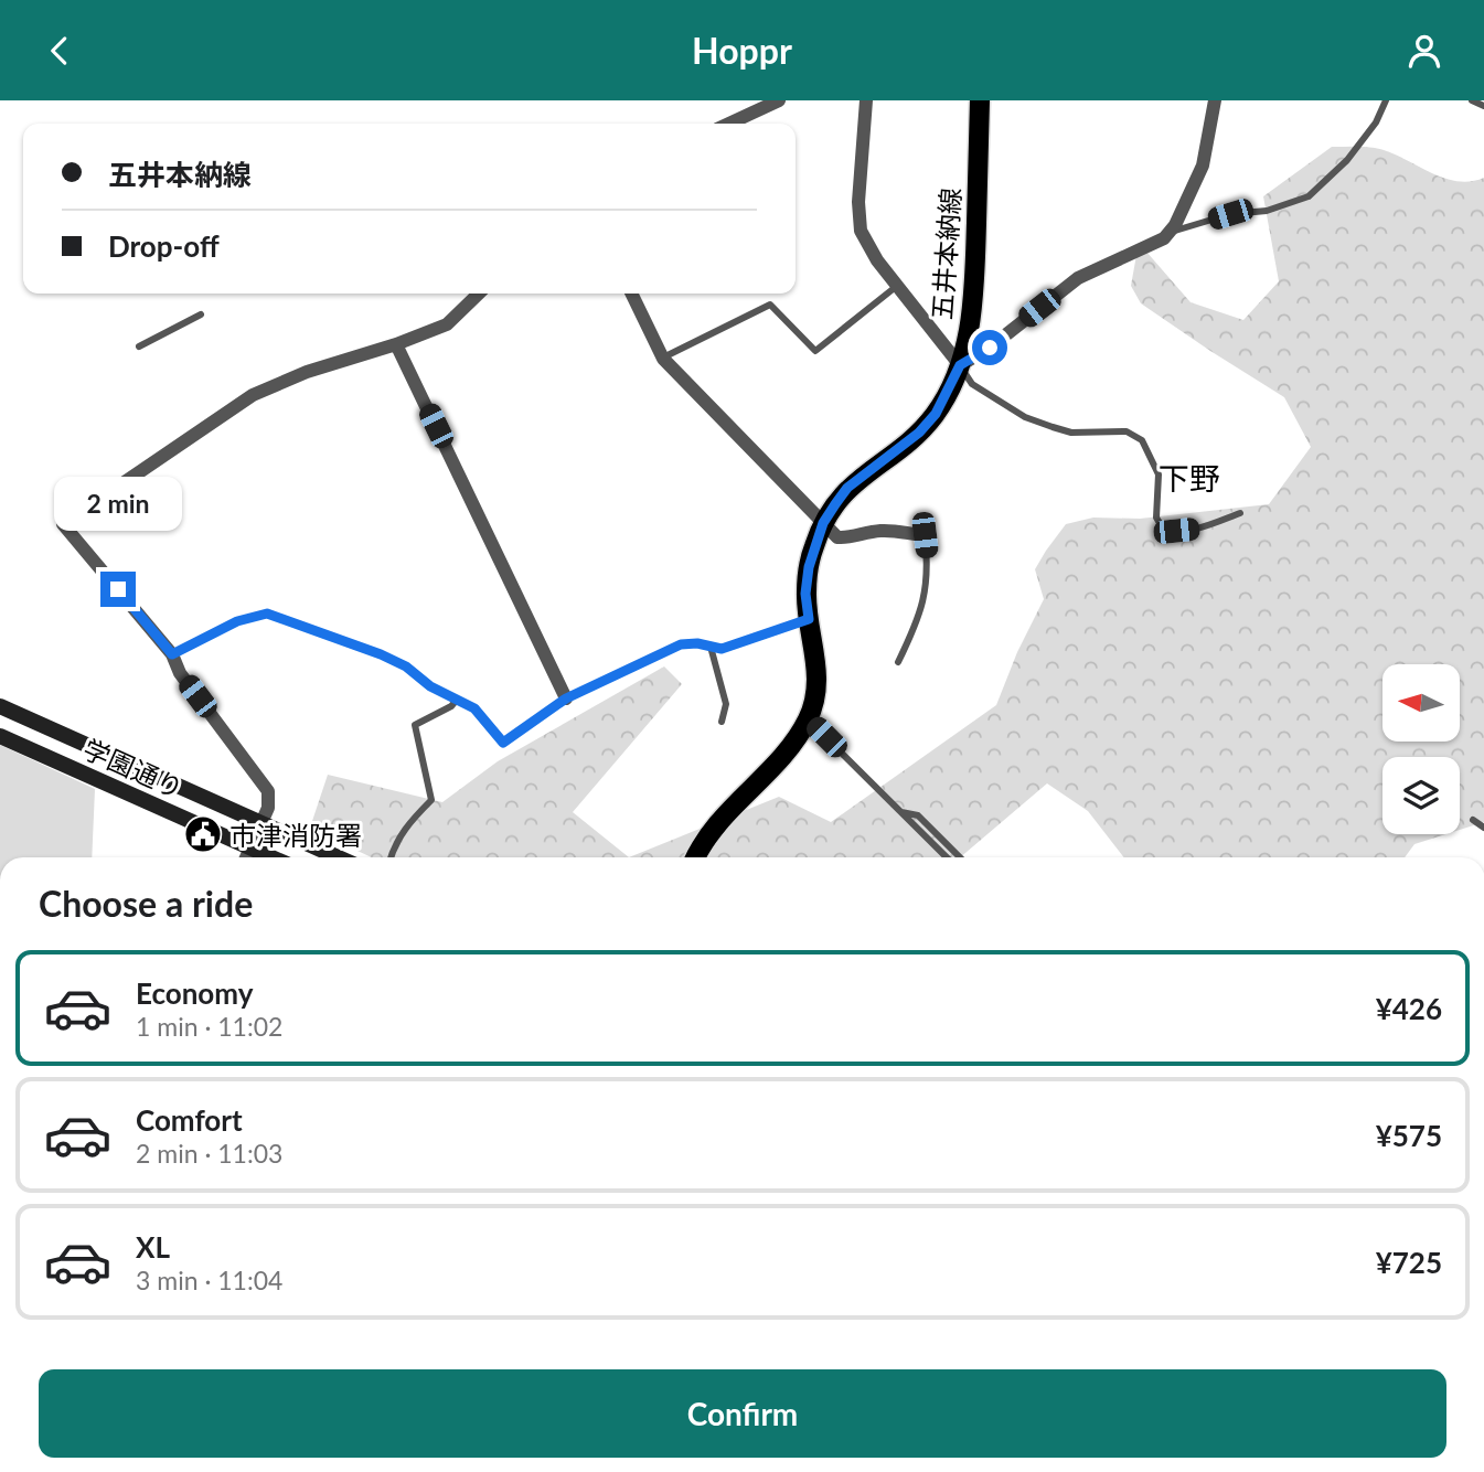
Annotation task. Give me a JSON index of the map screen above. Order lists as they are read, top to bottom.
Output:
{
  "streets": {
    "main road": ["五井本納線"],
    "street": ["学園通り"]
  },
  "districts": ["下野"],
  "places": {
    "public building": ["市津消防署"]
  },
  "north": "left",
  "page": {
    "header": "Hoppr",
    "banner": ["五井本納線", "Drop-off"],
    "bubble": "2 min",
    "heading": "Choose a ride",
    "list": [
      {
        "name": "Economy",
        "note": "1 min · 11:02",
        "value": "¥426"
      },
      {
        "name": "Comfort",
        "note": "2 min · 11:03",
        "value": "¥575"
      },
      {
        "name": "XL",
        "note": "3 min · 11:04",
        "value": "¥725"
      }
    ],
    "buttons": "Confirm"
  }
}
